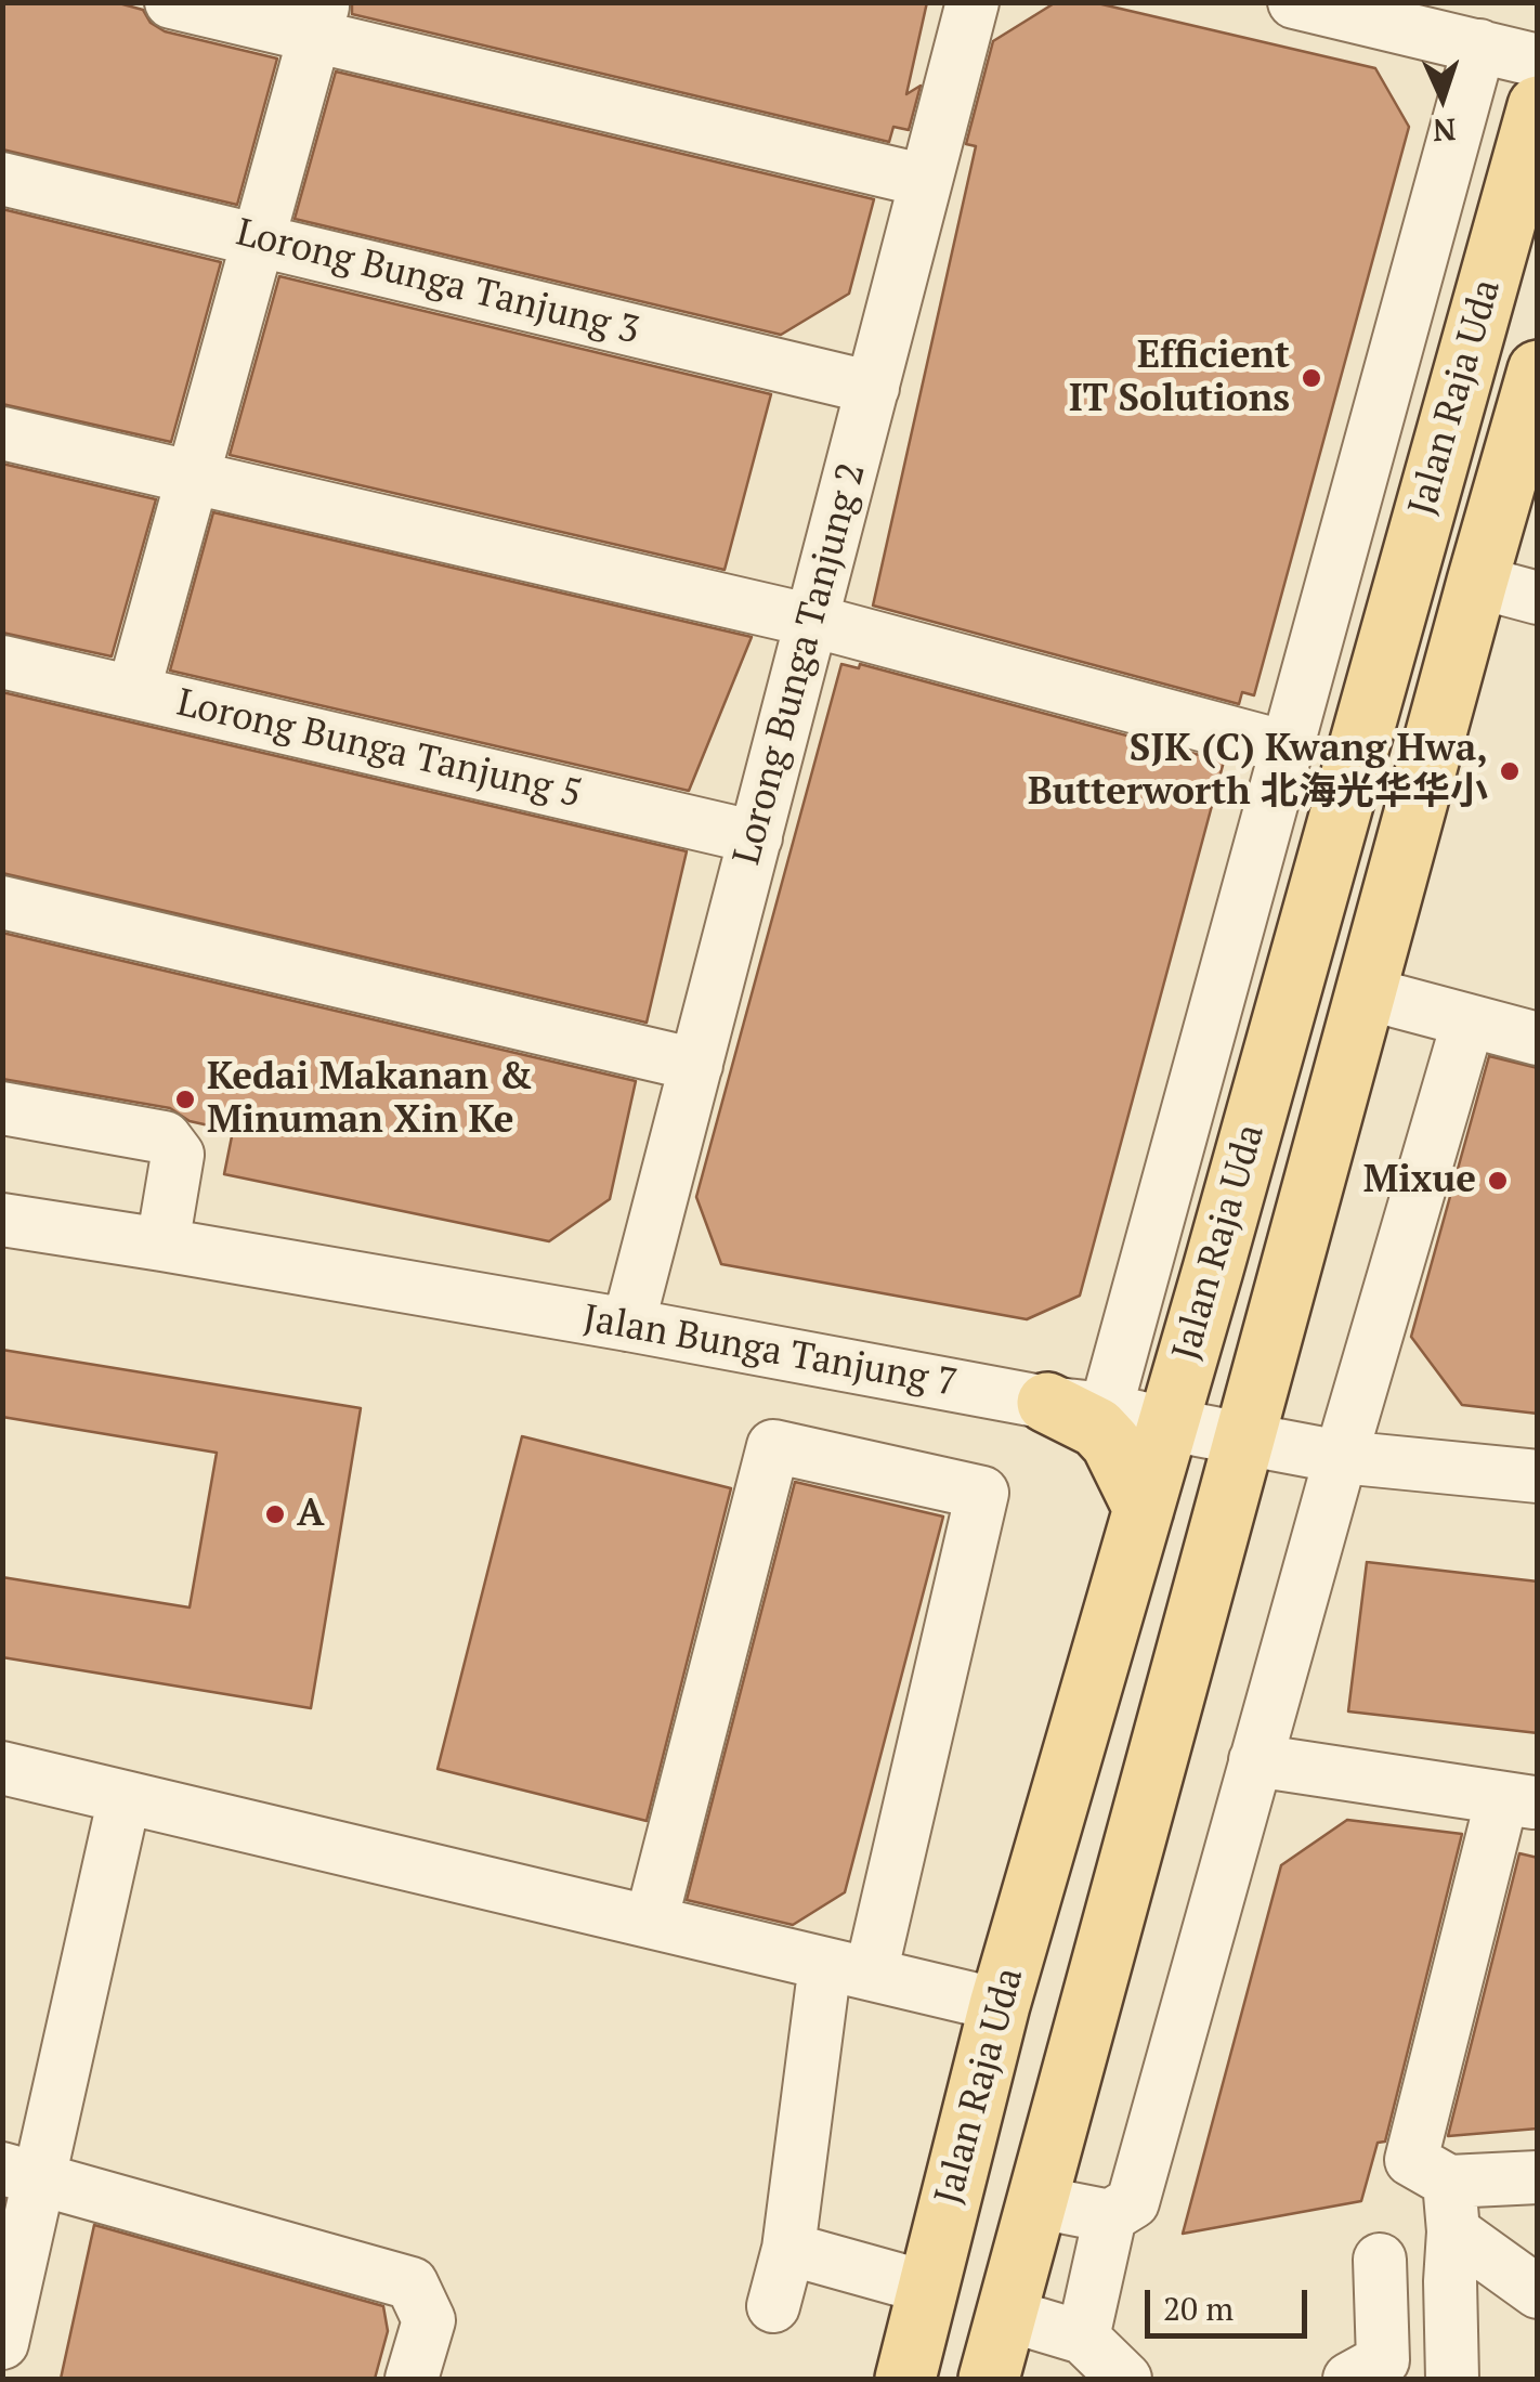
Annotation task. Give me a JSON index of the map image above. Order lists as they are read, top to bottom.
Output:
{
  "streets": {
    "main road": ["Jalan Raja Uda"],
    "street": [
      "Lorong Bunga Tanjung 3",
      "Lorong Bunga Tanjung 2",
      "Lorong Bunga Tanjung 5",
      "Jalan Bunga Tanjung 7"
    ]
  },
  "crossings": [
    ["Lorong Bunga Tanjung 3", "Lorong Bunga Tanjung 2"],
    ["Jalan Raja Uda", "Jalan Bunga Tanjung 7"],
    ["Lorong Bunga Tanjung 2", "Lorong Bunga Tanjung 5"],
    ["Lorong Bunga Tanjung 2", "Jalan Bunga Tanjung 7"]
  ],
  "places": [
    "Efficient IT Solutions",
    "SJK (C) Kwang Hwa, Butterworth 北海光华华小",
    "Kedai Makanan & Minuman Xin Ke",
    "Mixue",
    "A"
  ],
  "scale_bar": "20 m",
  "north": "bottom"
}
